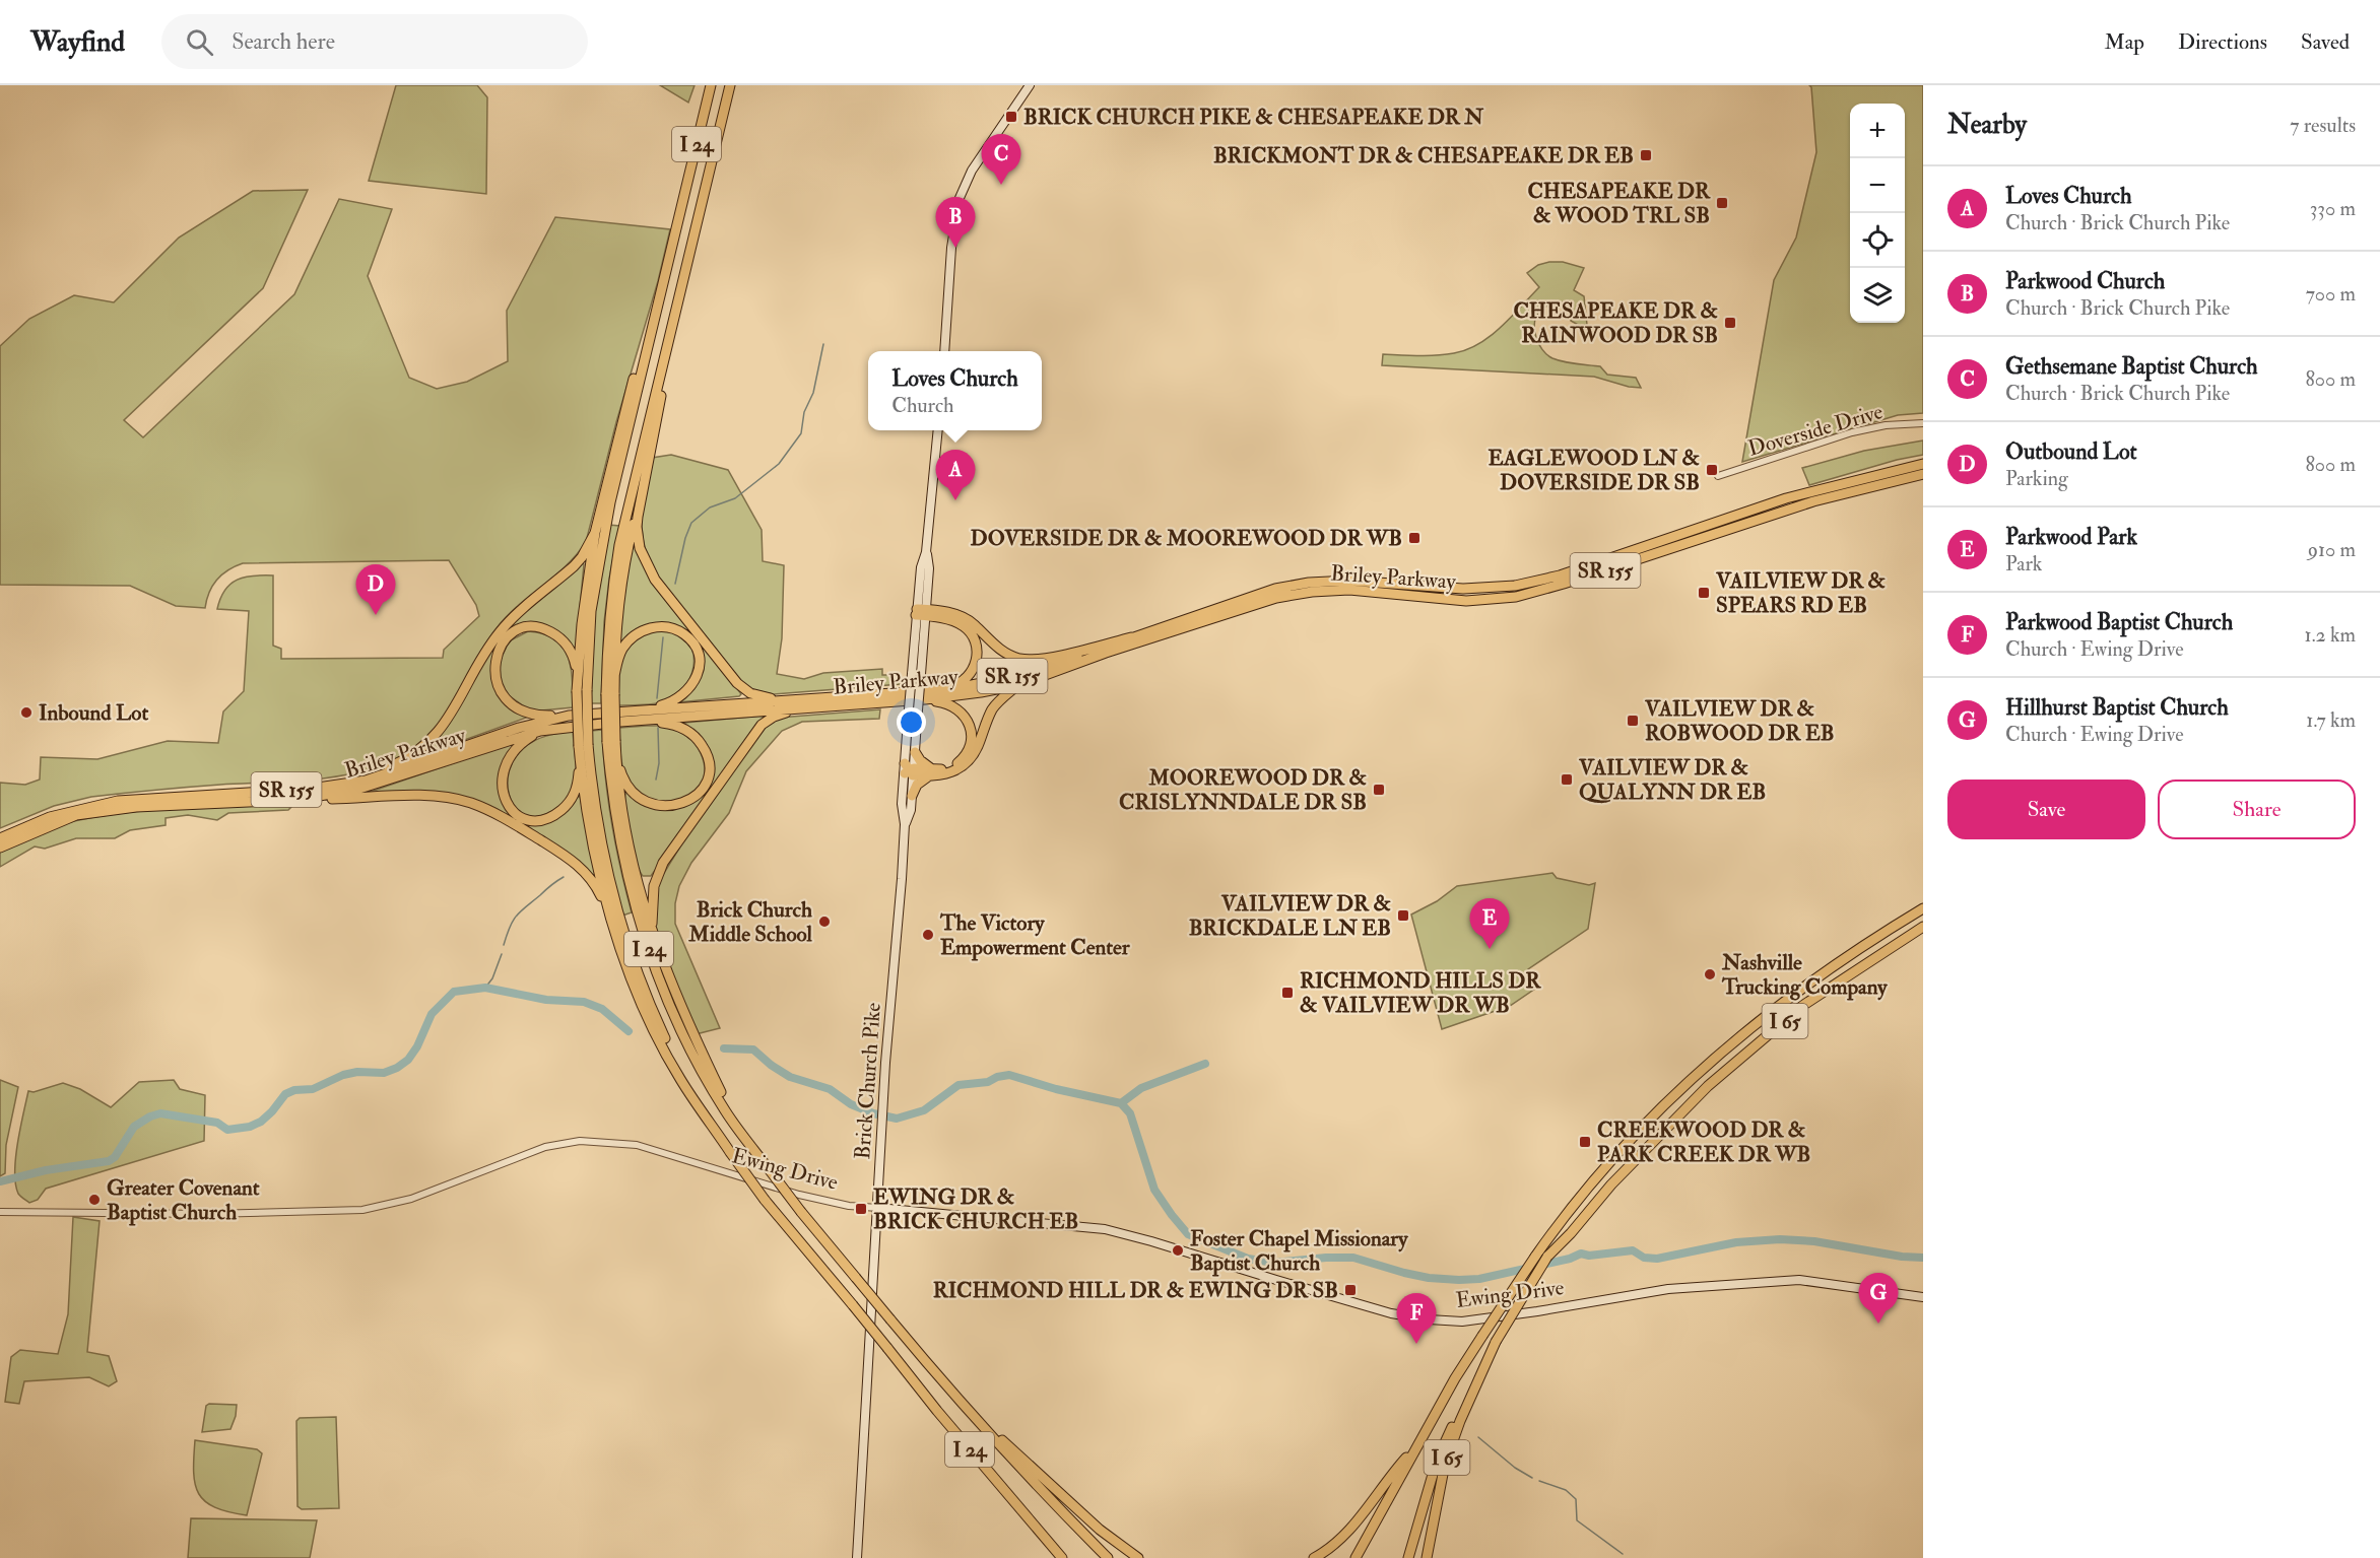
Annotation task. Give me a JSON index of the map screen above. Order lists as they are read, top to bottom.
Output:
{
  "streets": {
    "highway": [
      "I 24",
      "SR 155",
      "Briley Parkway",
      "I 65"
    ],
    "main road": ["Brick Church Pike", "Ewing Drive"],
    "street": ["Doverside Drive"]
  },
  "crossings": [
    ["Brick Church Pike", "Ewing Drive"]
  ],
  "places": {
    "transit": [
      "BRICK CHURCH PIKE & CHESAPEAKE DR N",
      "BRICKMONT DR & CHESAPEAKE DR EB",
      "CHESAPEAKE DR & WOOD TRL SB",
      "CHESAPEAKE DR & RAINWOOD DR SB",
      "EAGLEWOOD LN & DOVERSIDE DR SB",
      "DOVERSIDE DR & MOOREWOOD DR WB",
      "VAILVIEW DR & SPEARS RD EB",
      "VAILVIEW DR & ROBWOOD DR EB",
      "VAILVIEW DR & QUALYNN DR EB",
      "MOOREWOOD DR & CRISLYNNDALE DR SB",
      "VAILVIEW DR & BRICKDALE LN EB",
      "RICHMOND HILLS DR & VAILVIEW DR WB",
      "CREEKWOOD DR & PARK CREEK DR WB",
      "EWING DR & BRICK CHURCH EB",
      "RICHMOND HILL DR & EWING DR SB"
    ],
    "other": [
      "Inbound Lot",
      "Brick Church Middle School",
      "The Victory Empowerment Center",
      "Nashville Trucking Company",
      "Greater Covenant Baptist Church",
      "Foster Chapel Missionary Baptist Church"
    ]
  },
  "page": {
    "header": "Wayfind",
    "search": "Search here",
    "nav": ["Map", "Directions", "Saved"],
    "heading": ["Nearby", "7 results"],
    "map_buttons": ["+", "−"],
    "pins": [
      "C",
      "B",
      "A",
      "D",
      "E",
      "G",
      "F"
    ],
    "list": [
      {
        "mark": "A",
        "name": "Loves Church",
        "note": "Church · Brick Church Pike",
        "value": "330 m"
      },
      {
        "mark": "B",
        "name": "Parkwood Church",
        "note": "Church · Brick Church Pike",
        "value": "700 m"
      },
      {
        "mark": "C",
        "name": "Gethsemane Baptist Church",
        "note": "Church · Brick Church Pike",
        "value": "800 m"
      },
      {
        "mark": "D",
        "name": "Outbound Lot",
        "note": "Parking",
        "value": "800 m"
      },
      {
        "mark": "E",
        "name": "Parkwood Park",
        "note": "Park",
        "value": "910 m"
      },
      {
        "mark": "F",
        "name": "Parkwood Baptist Church",
        "note": "Church · Ewing Drive",
        "value": "1.2 km"
      },
      {
        "mark": "G",
        "name": "Hillhurst Baptist Church",
        "note": "Church · Ewing Drive",
        "value": "1.7 km"
      }
    ],
    "popup": ["Loves Church", "Church"],
    "buttons": ["Save", "Share"]
  }
}
